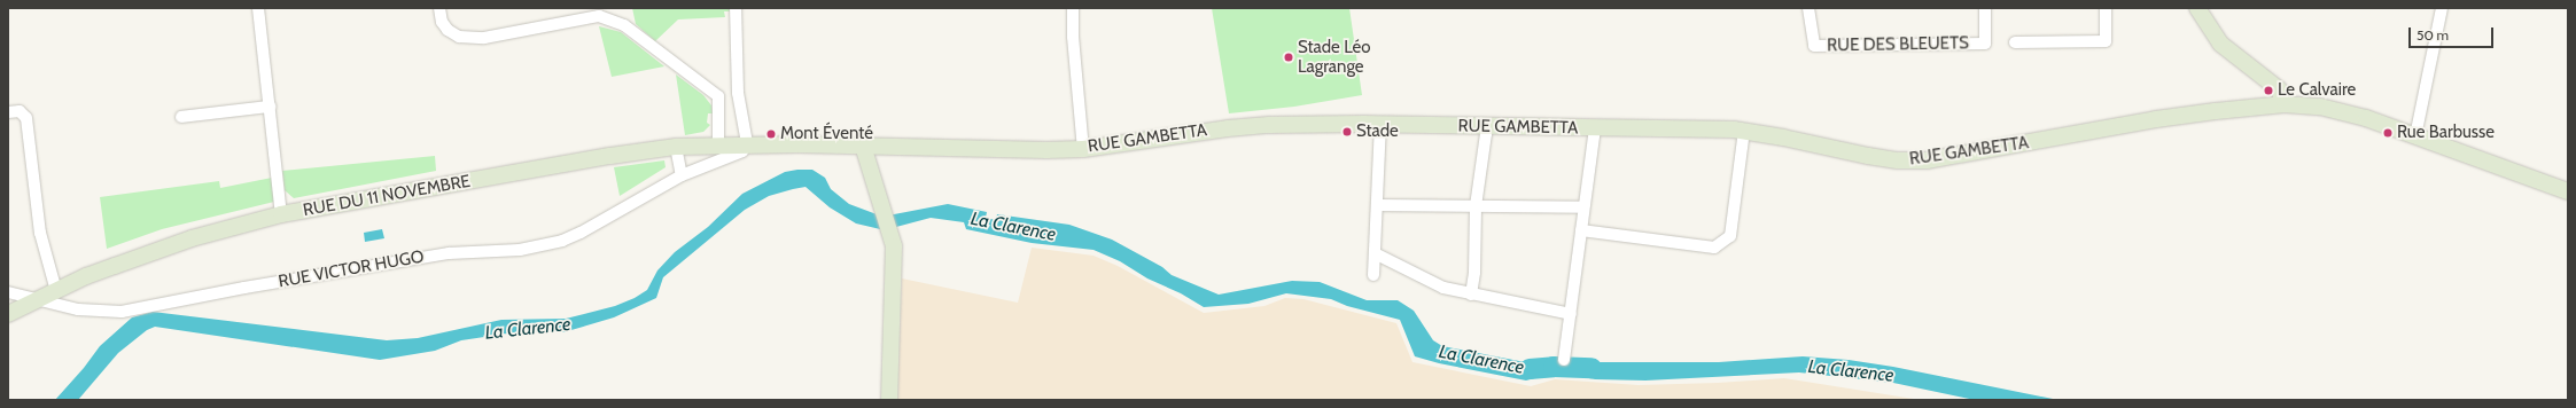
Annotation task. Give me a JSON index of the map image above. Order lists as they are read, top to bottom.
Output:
{
  "streets": {
    "main road": ["RUE GAMBETTA", "RUE DU 11 NOVEMBRE"],
    "street": ["RUE DES BLEUETS", "RUE VICTOR HUGO"]
  },
  "crossings": [
    ["RUE GAMBETTA", "RUE DU 11 NOVEMBRE"],
    ["RUE GAMBETTA", "RUE VICTOR HUGO"],
    ["RUE DU 11 NOVEMBRE", "RUE VICTOR HUGO"]
  ],
  "water": ["La Clarence"],
  "places": [
    "Stade Léo Lagrange",
    "Le Calvaire",
    "Stade",
    "Rue Barbusse",
    "Mont Éventé"
  ],
  "scale_bar": "50 m"
}
